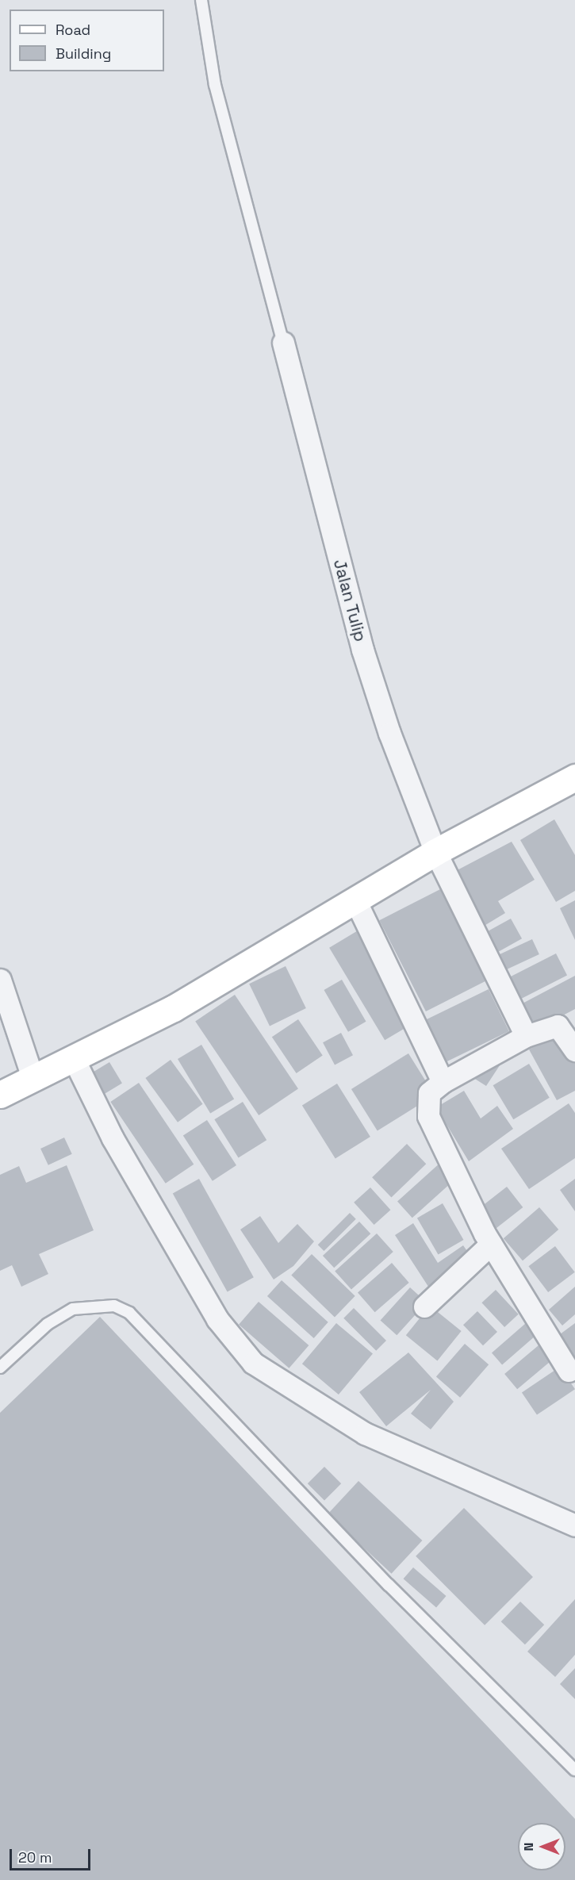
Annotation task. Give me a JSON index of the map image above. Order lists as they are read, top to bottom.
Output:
{
  "streets": {
    "street": ["Jalan Tulip"]
  },
  "legend": ["Road", "Building"],
  "scale_bar": "20 m",
  "north": "left"
}
